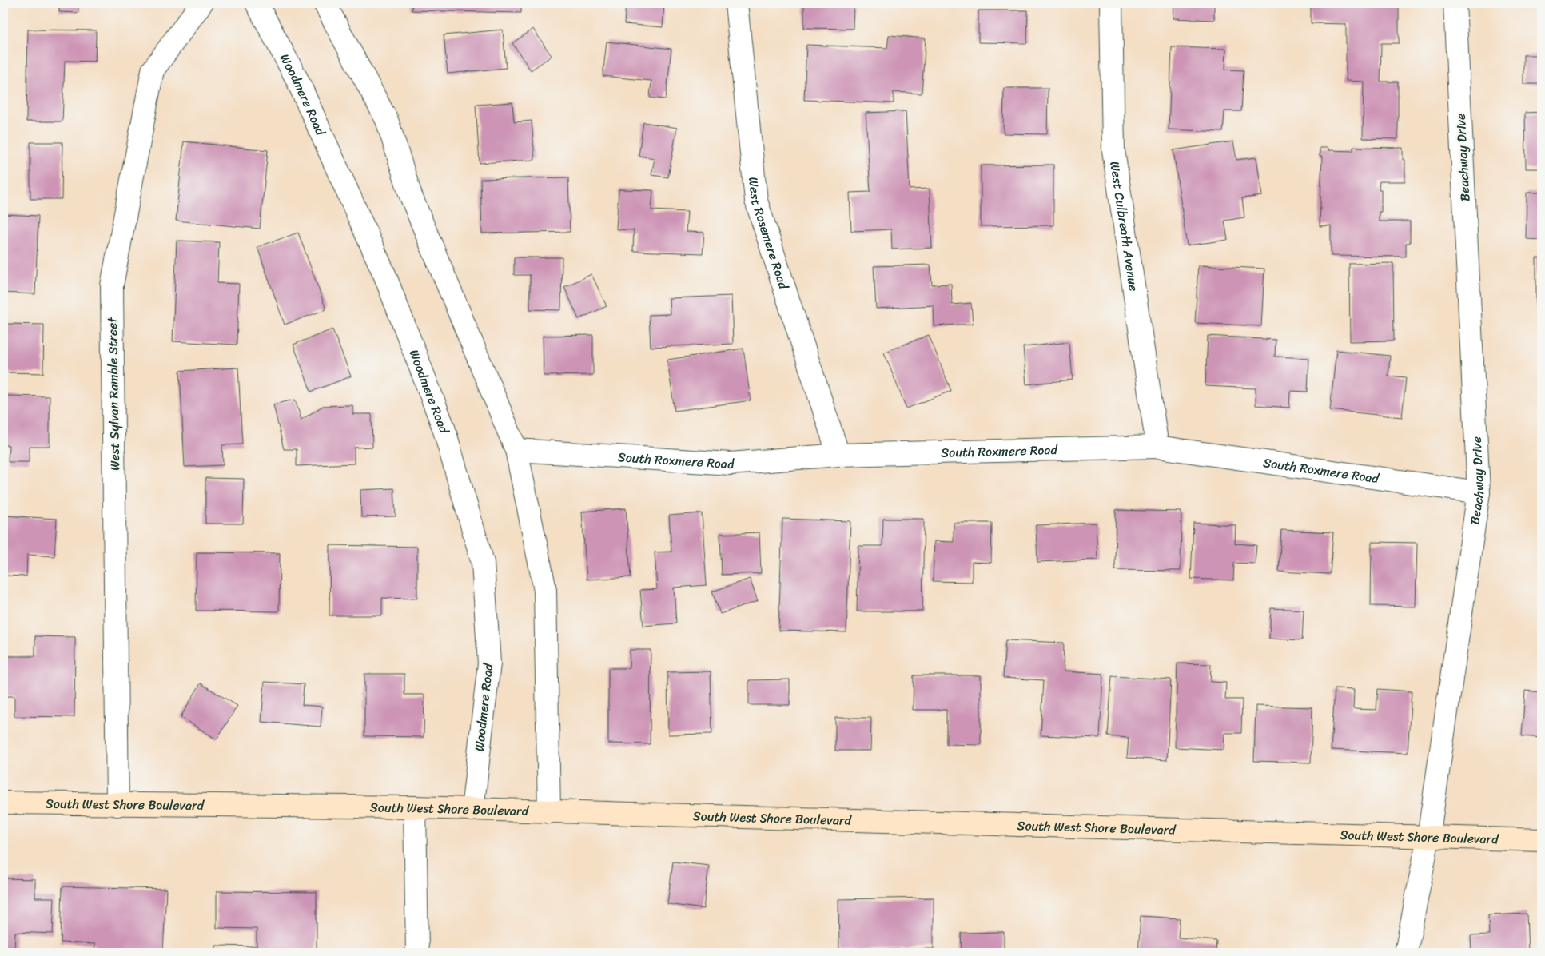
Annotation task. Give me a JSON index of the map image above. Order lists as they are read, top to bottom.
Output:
{
  "streets": {
    "street": [
      "Woodmere Road",
      "Beachway Drive",
      "West Culbreath Avenue",
      "West Rosemere Road",
      "West Sylvan Ramble Street",
      "South Roxmere Road",
      "South West Shore Boulevard"
    ]
  },
  "crossings": [
    ["Woodmere Road", "South West Shore Boulevard"],
    ["Beachway Drive", "South Roxmere Road"],
    ["Beachway Drive", "South West Shore Boulevard"],
    ["West Culbreath Avenue", "South Roxmere Road"],
    ["West Rosemere Road", "South Roxmere Road"],
    ["West Sylvan Ramble Street", "South West Shore Boulevard"]
  ]
}
